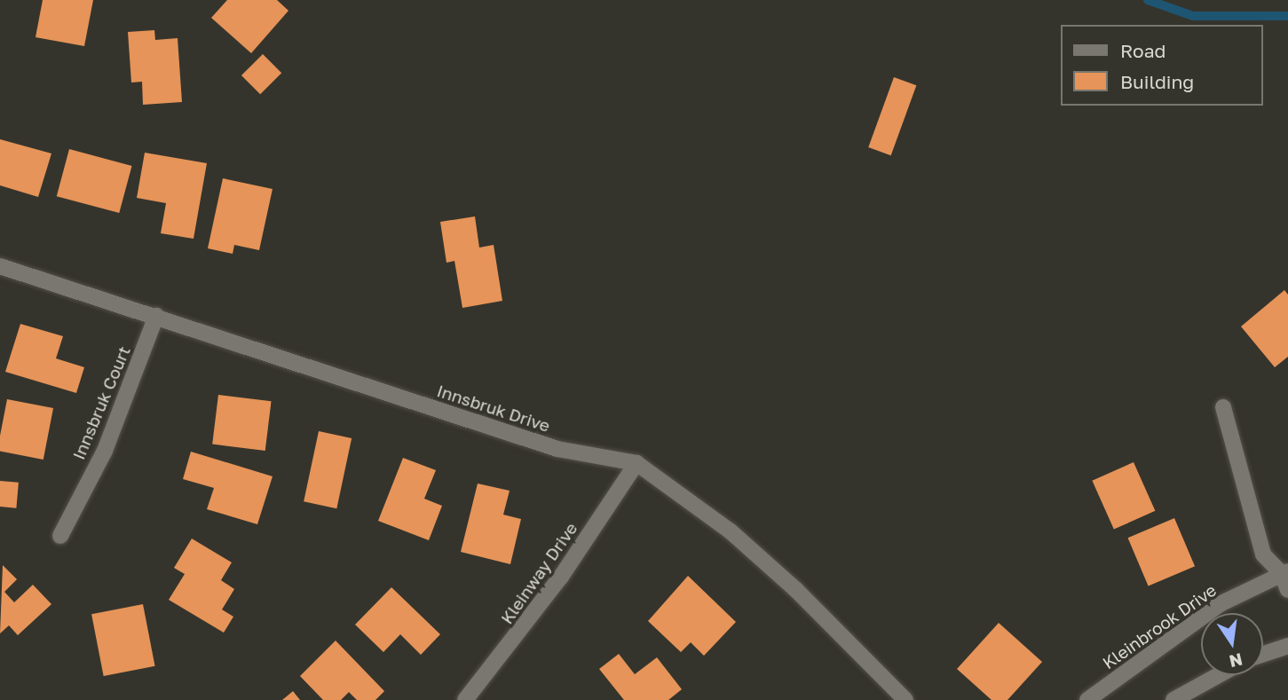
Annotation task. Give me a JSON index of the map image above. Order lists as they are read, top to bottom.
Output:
{
  "streets": {
    "street": [
      "Innsbruk Court",
      "Innsbruk Drive",
      "Kleinway Drive",
      "Kleinbrook Drive"
    ]
  },
  "crossings": [
    ["Innsbruk Court", "Innsbruk Drive"],
    ["Innsbruk Drive", "Kleinway Drive"]
  ],
  "legend": ["Road", "Building"],
  "north": "bottom"
}
